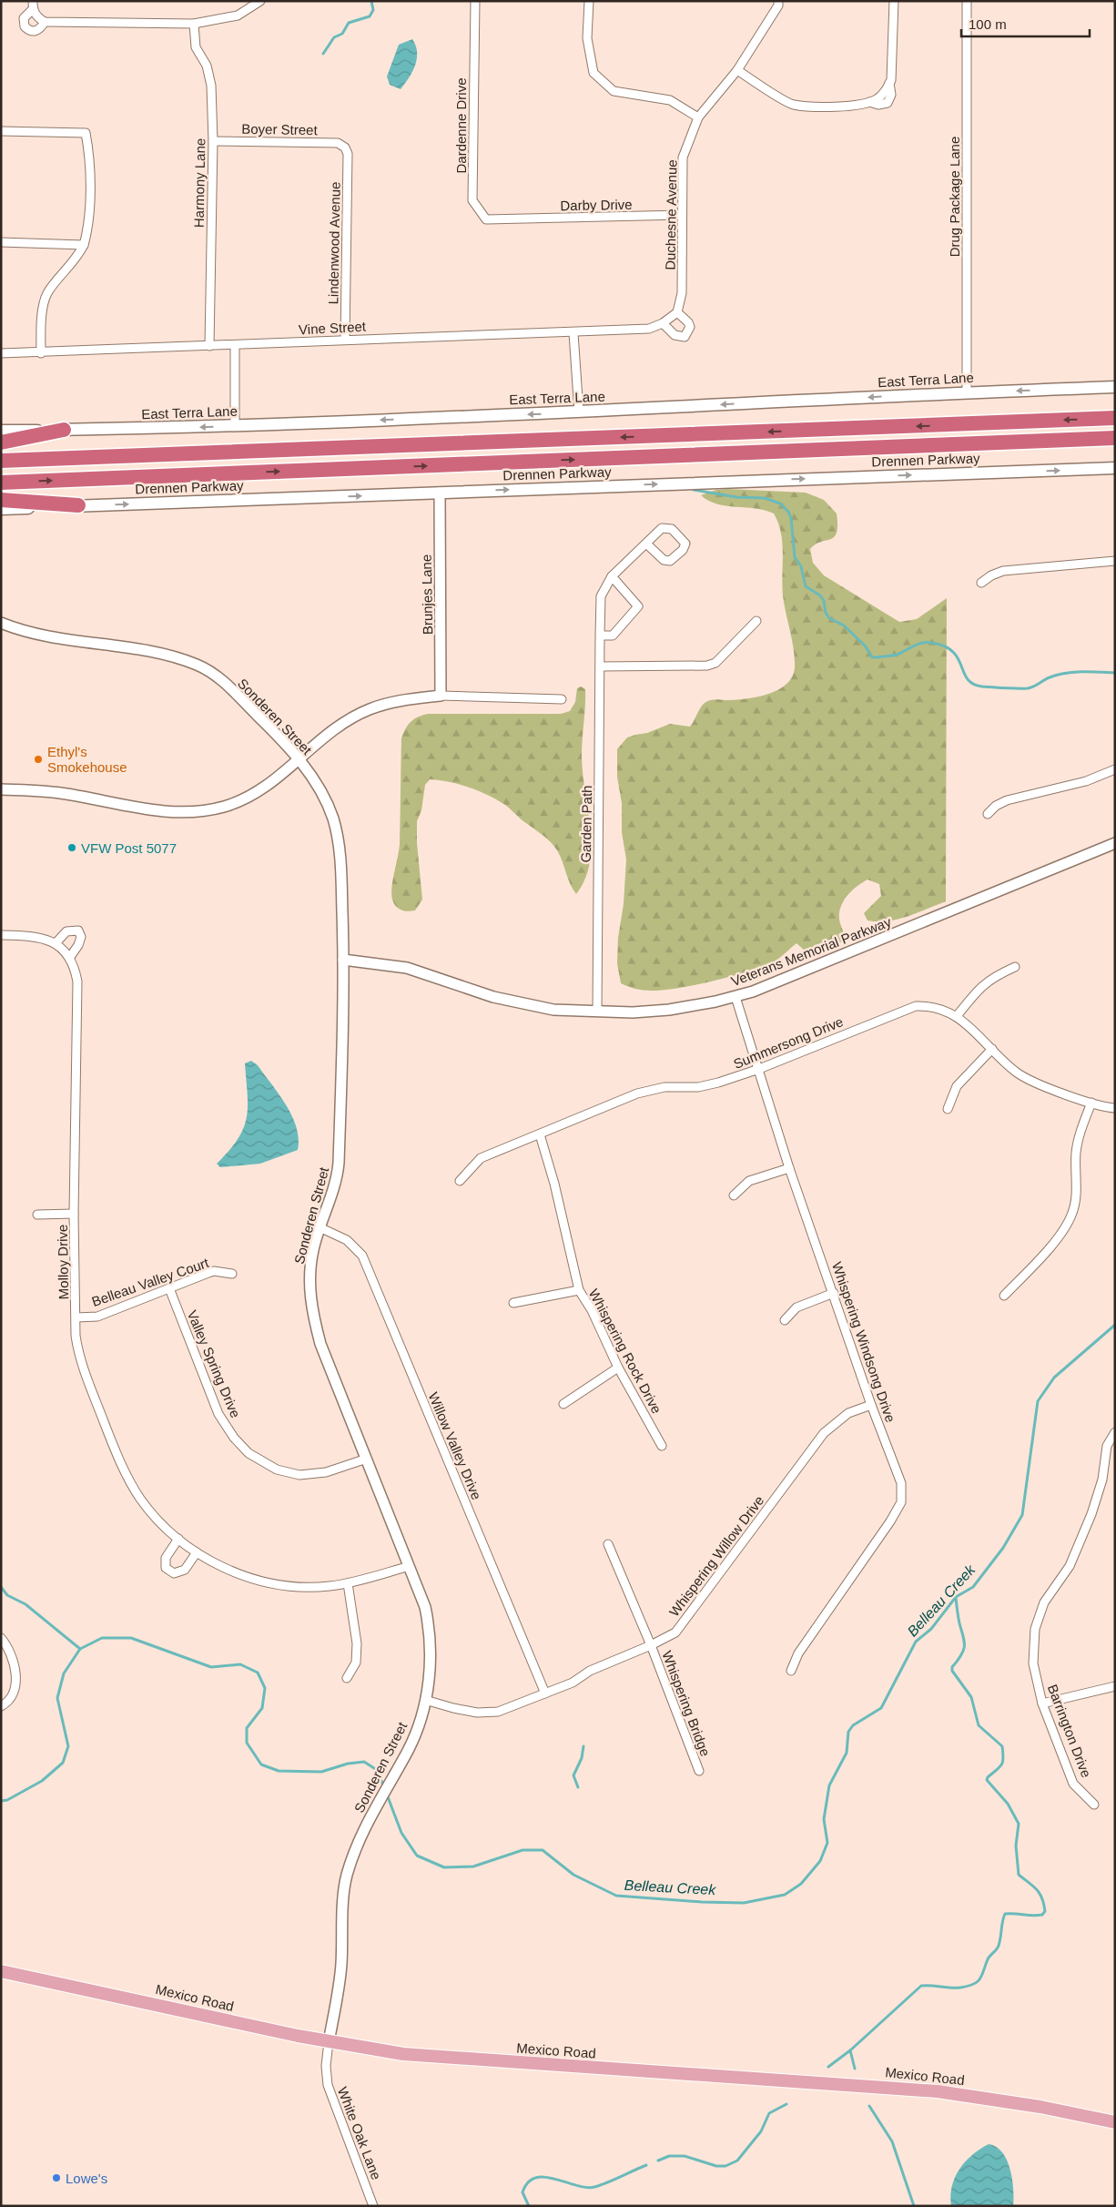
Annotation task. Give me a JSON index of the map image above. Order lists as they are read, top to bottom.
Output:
{
  "streets": {
    "main road": ["East Terra Lane", "Drennen Parkway", "Mexico Road"],
    "street": [
      "Dardenne Drive",
      "Boyer Street",
      "Harmony Lane",
      "Drug Package Lane",
      "Darby Drive",
      "Duchesne Avenue",
      "Lindenwood Avenue",
      "Vine Street",
      "Brunjes Lane",
      "Sonderen Street",
      "Garden Path",
      "Veterans Memorial Parkway",
      "Summersong Drive",
      "Molloy Drive",
      "Belleau Valley Court",
      "Whispering Windsong Drive",
      "Whispering Rock Drive",
      "Valley Spring Drive",
      "Willow Valley Drive",
      "Whispering Willow Drive",
      "Whispering Bridge",
      "Barrington Drive",
      "White Oak Lane"
    ]
  },
  "crossings": [
    ["Dardenne Drive", "Darby Drive"],
    ["Boyer Street", "Harmony Lane"],
    ["Boyer Street", "Lindenwood Avenue"],
    ["Harmony Lane", "Vine Street"],
    ["Drug Package Lane", "East Terra Lane"],
    ["Darby Drive", "Duchesne Avenue"],
    ["Duchesne Avenue", "Vine Street"],
    ["Lindenwood Avenue", "Vine Street"],
    ["Drennen Parkway", "Brunjes Lane"],
    ["Sonderen Street", "Veterans Memorial Parkway"],
    ["Sonderen Street", "Molloy Drive"],
    ["Sonderen Street", "Valley Spring Drive"],
    ["Sonderen Street", "Willow Valley Drive"],
    ["Sonderen Street", "Whispering Willow Drive"],
    ["Sonderen Street", "Mexico Road"],
    ["Sonderen Street", "White Oak Lane"],
    ["Garden Path", "Veterans Memorial Parkway"],
    ["Veterans Memorial Parkway", "Whispering Windsong Drive"],
    ["Summersong Drive", "Whispering Windsong Drive"],
    ["Summersong Drive", "Whispering Rock Drive"],
    ["Molloy Drive", "Belleau Valley Court"],
    ["Belleau Valley Court", "Valley Spring Drive"],
    ["Whispering Windsong Drive", "Whispering Willow Drive"],
    ["Willow Valley Drive", "Whispering Willow Drive"],
    ["Whispering Willow Drive", "Whispering Bridge"],
    ["Mexico Road", "White Oak Lane"]
  ],
  "one_way": ["East Terra Lane", "Drennen Parkway"],
  "water": ["Belleau Creek"],
  "places": ["Ethyl's Smokehouse", "VFW Post 5077", "Lowe's"],
  "scale_bar": "100 m"
}
